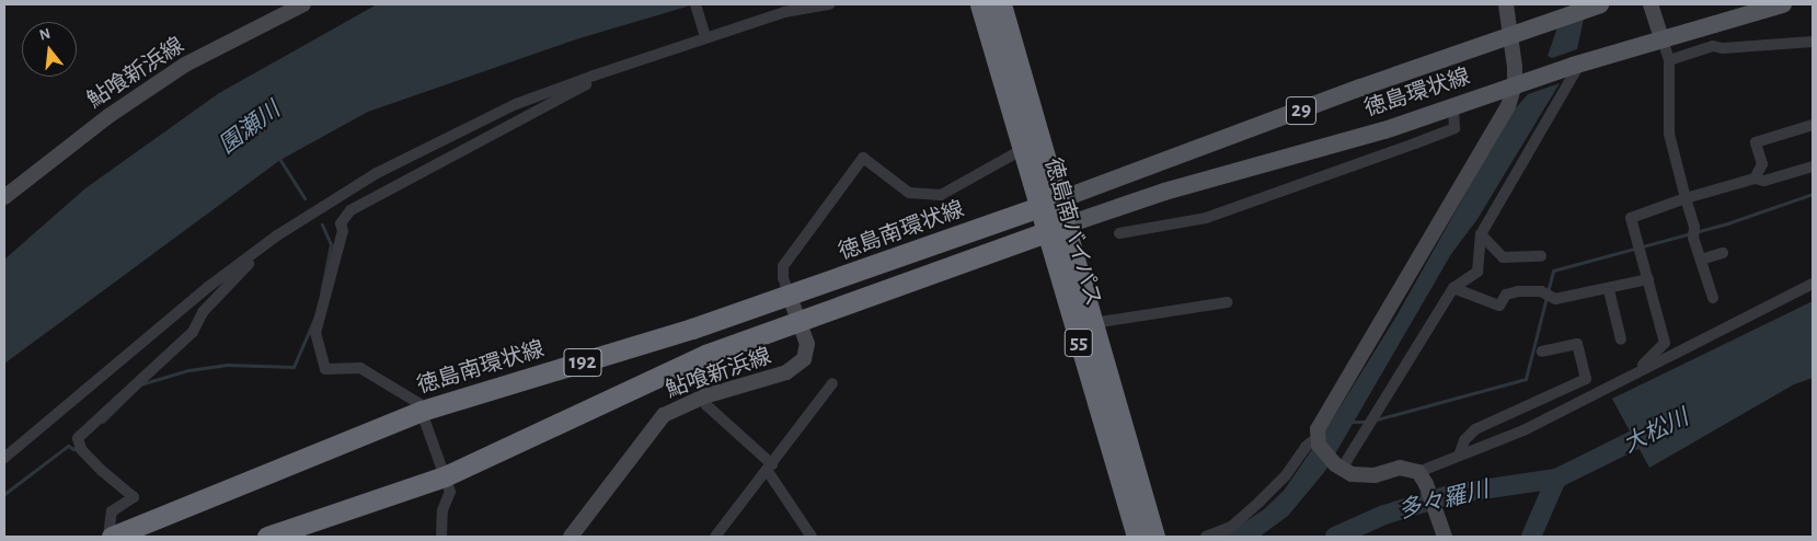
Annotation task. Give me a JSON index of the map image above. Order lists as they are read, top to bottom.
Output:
{
  "streets": {
    "highway": [
      "徳島南環状線",
      "徳島南バイパス",
      "55",
      "192"
    ],
    "main road": ["鮎喰新浜線", "徳島環状線", "29"]
  },
  "crossings": [
    ["鮎喰新浜線", "徳島南環状線"],
    ["鮎喰新浜線", "192"],
    ["徳島環状線", "徳島南環状線"],
    ["徳島環状線", "徳島南バイパス"],
    ["徳島環状線", "192"],
    ["徳島南環状線", "徳島南バイパス"],
    ["徳島南バイパス", "192"]
  ],
  "water": ["園瀬川", "大松川", "多々羅川"],
  "north": "top"
}
